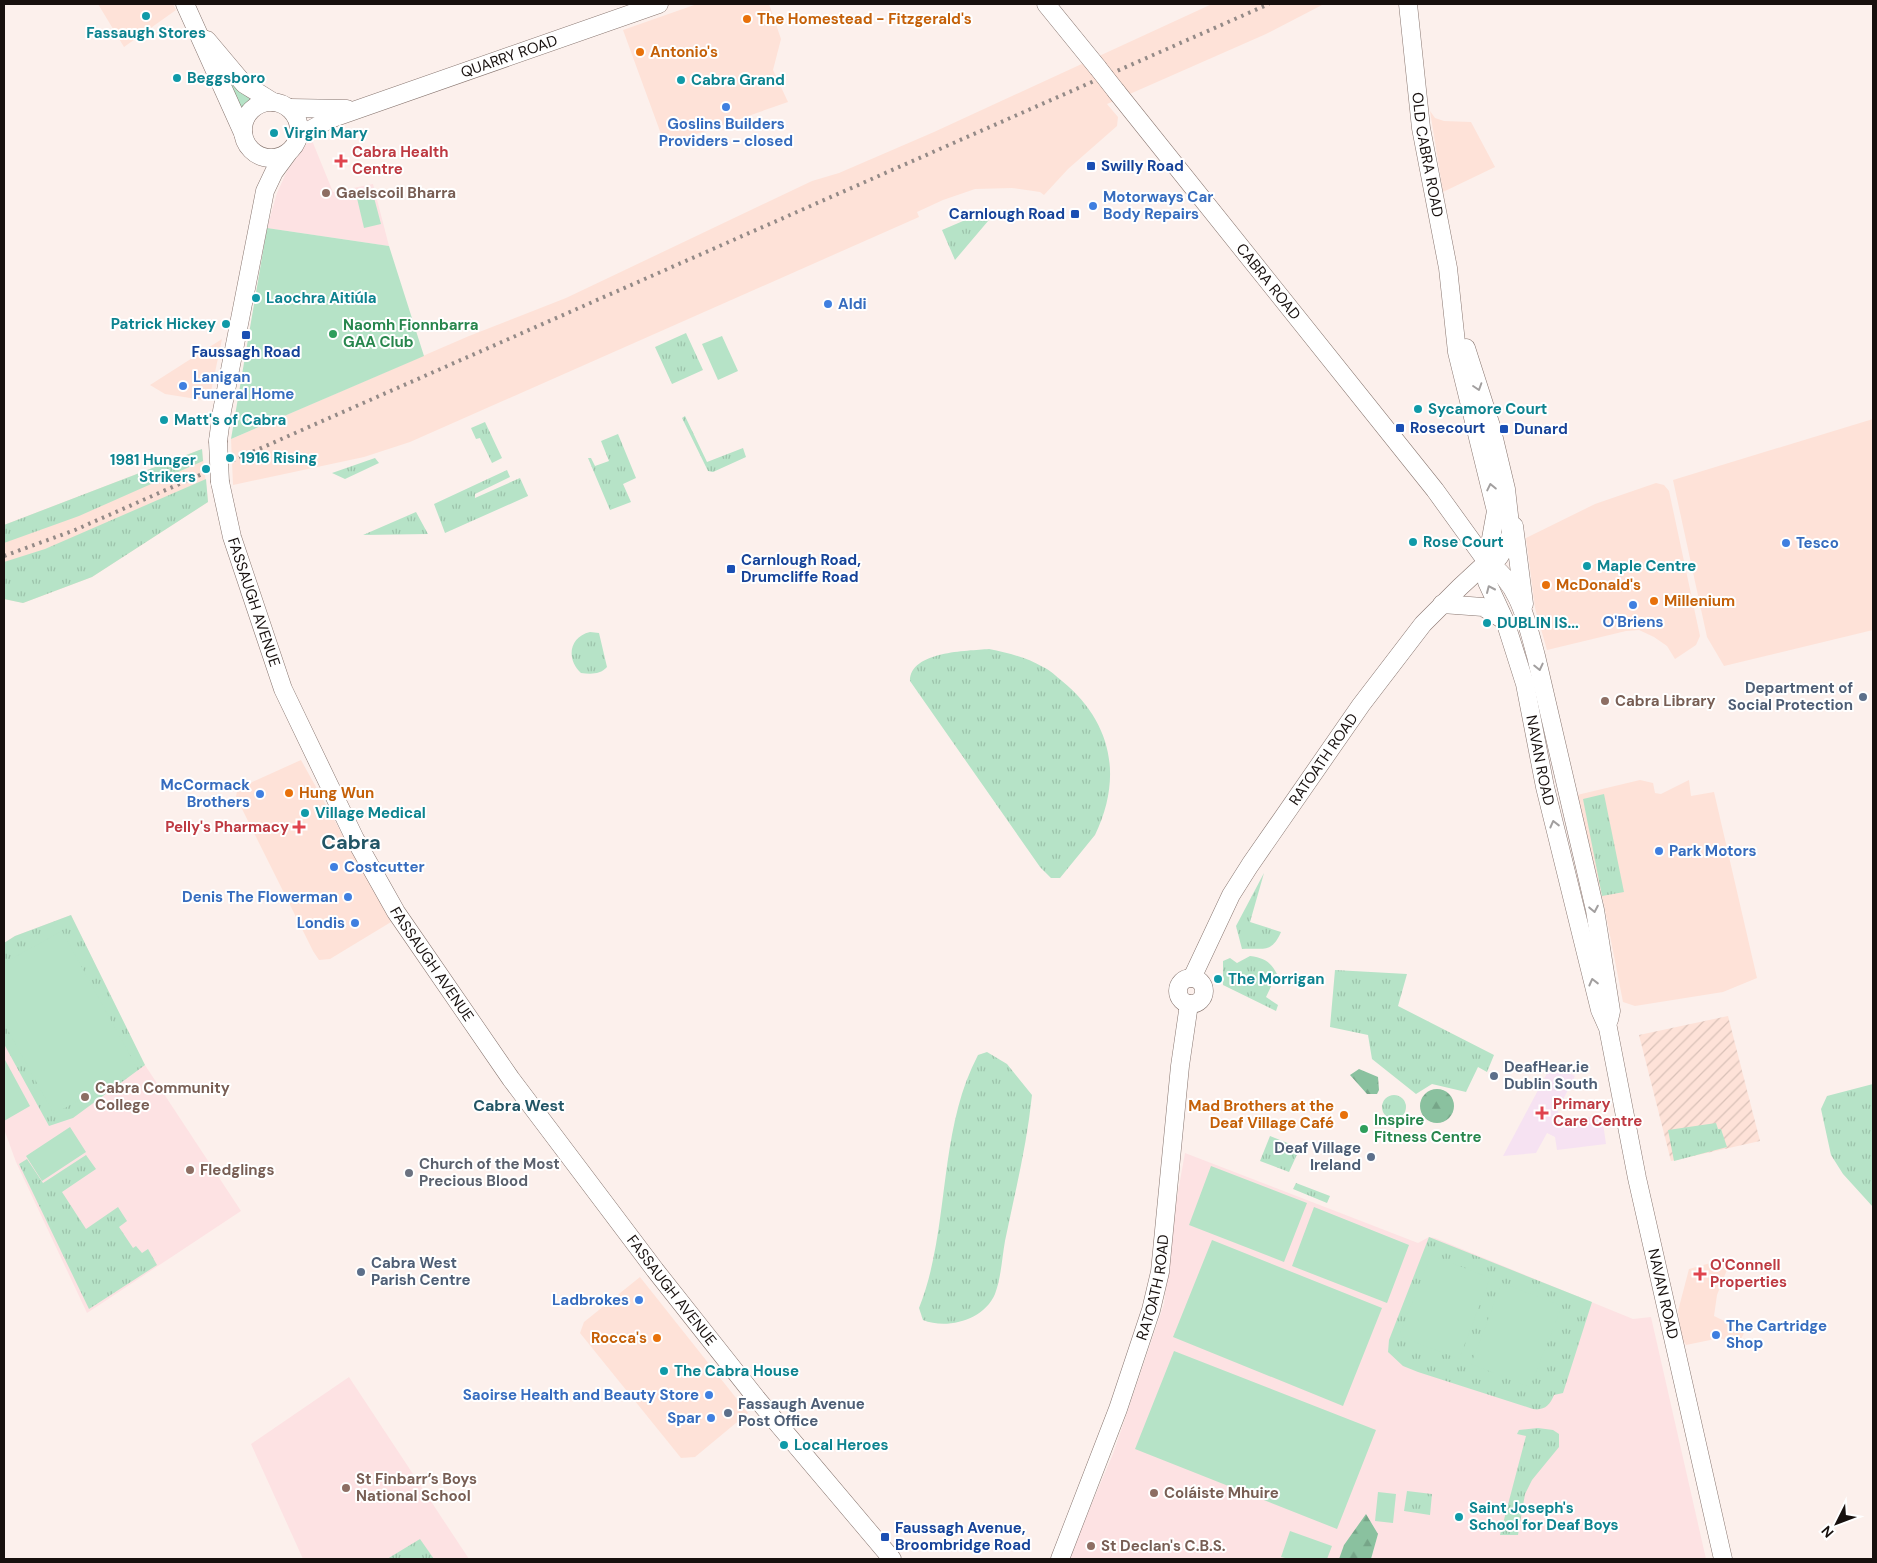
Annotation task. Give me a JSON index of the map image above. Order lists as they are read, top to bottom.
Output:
{
  "streets": {
    "main road": [
      "QUARRY ROAD",
      "OLD CABRA ROAD",
      "CABRA ROAD",
      "FASSAUGH AVENUE",
      "RATOATH ROAD",
      "NAVAN ROAD"
    ]
  },
  "crossings": [
    ["OLD CABRA ROAD", "CABRA ROAD"],
    ["OLD CABRA ROAD", "RATOATH ROAD"],
    ["OLD CABRA ROAD", "NAVAN ROAD"],
    ["CABRA ROAD", "RATOATH ROAD"],
    ["CABRA ROAD", "NAVAN ROAD"],
    ["RATOATH ROAD", "NAVAN ROAD"]
  ],
  "districts": ["Cabra", "Cabra West"],
  "places": {
    "other": [
      "Fassaugh Stores",
      "The Homestead - Fitzgerald's",
      "Antonio's",
      "Beggsboro",
      "Cabra Grand",
      "Goslins Builders Providers - closed",
      "Virgin Mary",
      "Gaelscoil Bharra",
      "Motorways Car Body Repairs",
      "Laochra Aitiúla",
      "Aldi",
      "Patrick Hickey",
      "Naomh Fionnbarra GAA Club",
      "Lanigan Funeral Home",
      "Sycamore Court",
      "Matt's of Cabra",
      "1916 Rising",
      "1981 Hunger Strikers",
      "Rose Court",
      "Tesco",
      "Maple Centre",
      "McDonald's",
      "Millenium",
      "O'Briens",
      "DUBLIN IS...",
      "Department of Social Protection",
      "Cabra Library",
      "Hung Wun",
      "McCormack Brothers",
      "Village Medical",
      "Park Motors",
      "Costcutter",
      "Denis The Flowerman",
      "Londis",
      "The Morrigan",
      "DeafHear.ie Dublin South",
      "Cabra Community College",
      "Mad Brothers at the Deaf Village Café",
      "Inspire Fitness Centre",
      "Deaf Village Ireland",
      "Fledglings",
      "Church of the Most Precious Blood",
      "Cabra West Parish Centre",
      "Ladbrokes",
      "The Cartridge Shop",
      "Rocca's",
      "The Cabra House",
      "Saoirse Health and Beauty Store",
      "Fassaugh Avenue Post Office",
      "Spar",
      "Local Heroes",
      "St Finbarr’s Boys National School",
      "Coláiste Mhuire",
      "Saint Joseph's School for Deaf Boys",
      "St Declan's C.B.S."
    ],
    "health": [
      "Cabra Health Centre",
      "Pelly's Pharmacy",
      "Primary Care Centre",
      "O'Connell Properties"
    ],
    "transit": [
      "Swilly Road",
      "Carnlough Road",
      "Faussagh Road",
      "Rosecourt",
      "Dunard",
      "Carnlough Road, Drumcliffe Road",
      "Faussagh Avenue, Broombridge Road"
    ]
  },
  "north": "bottom left"
}
